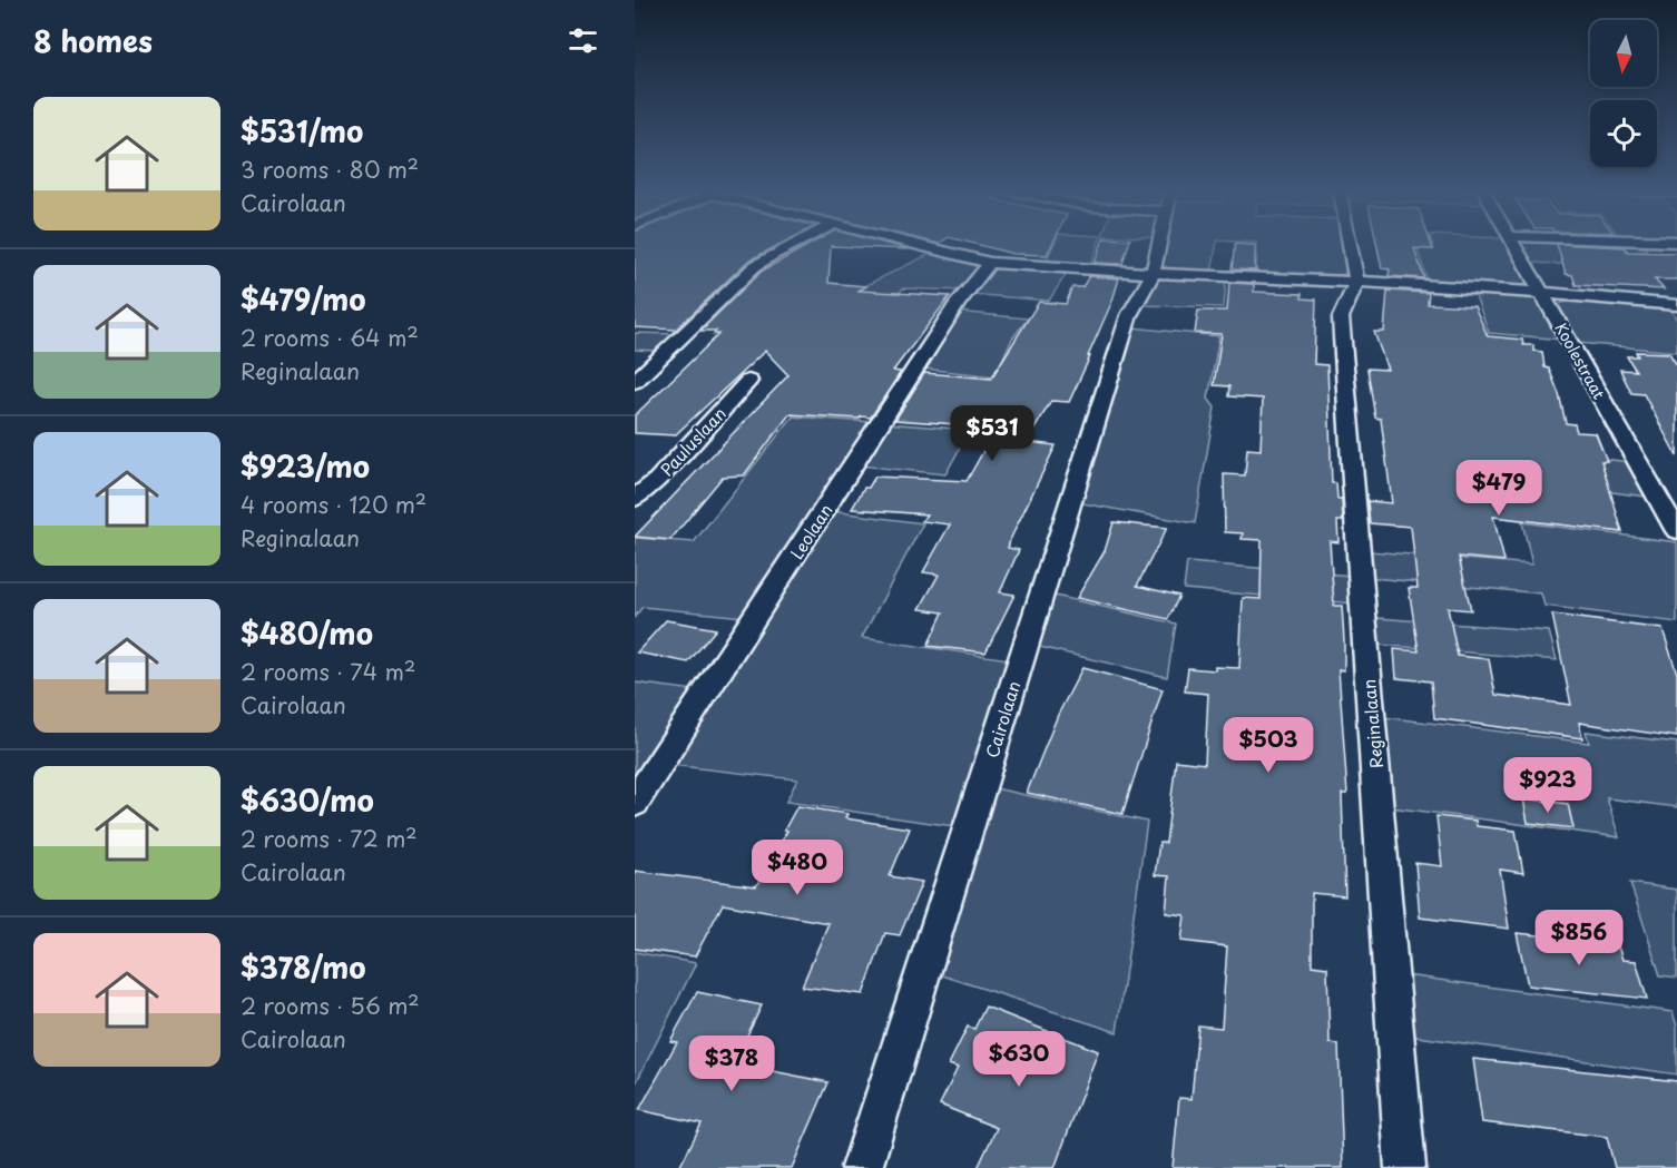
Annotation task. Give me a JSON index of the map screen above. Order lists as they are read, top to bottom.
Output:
{
  "streets": {
    "street": [
      "Koolestraat",
      "Pauluslaan",
      "Leolaan",
      "Cairolaan",
      "Reginalaan"
    ]
  },
  "north": "bottom",
  "page": {
    "heading": "8 homes",
    "list": [
      {
        "name": "$531/mo",
        "note": "3 rooms · 80 m² · Cairolaan"
      },
      {
        "name": "$479/mo",
        "note": "2 rooms · 64 m² · Reginalaan"
      },
      {
        "name": "$923/mo",
        "note": "4 rooms · 120 m² · Reginalaan"
      },
      {
        "name": "$480/mo",
        "note": "2 rooms · 74 m² · Cairolaan"
      },
      {
        "name": "$630/mo",
        "note": "2 rooms · 72 m² · Cairolaan"
      },
      {
        "name": "$378/mo",
        "note": "2 rooms · 56 m² · Cairolaan"
      }
    ],
    "price": [
      "$531",
      "$479",
      "$503",
      "$923",
      "$480",
      "$856",
      "$630",
      "$378"
    ]
  }
}
